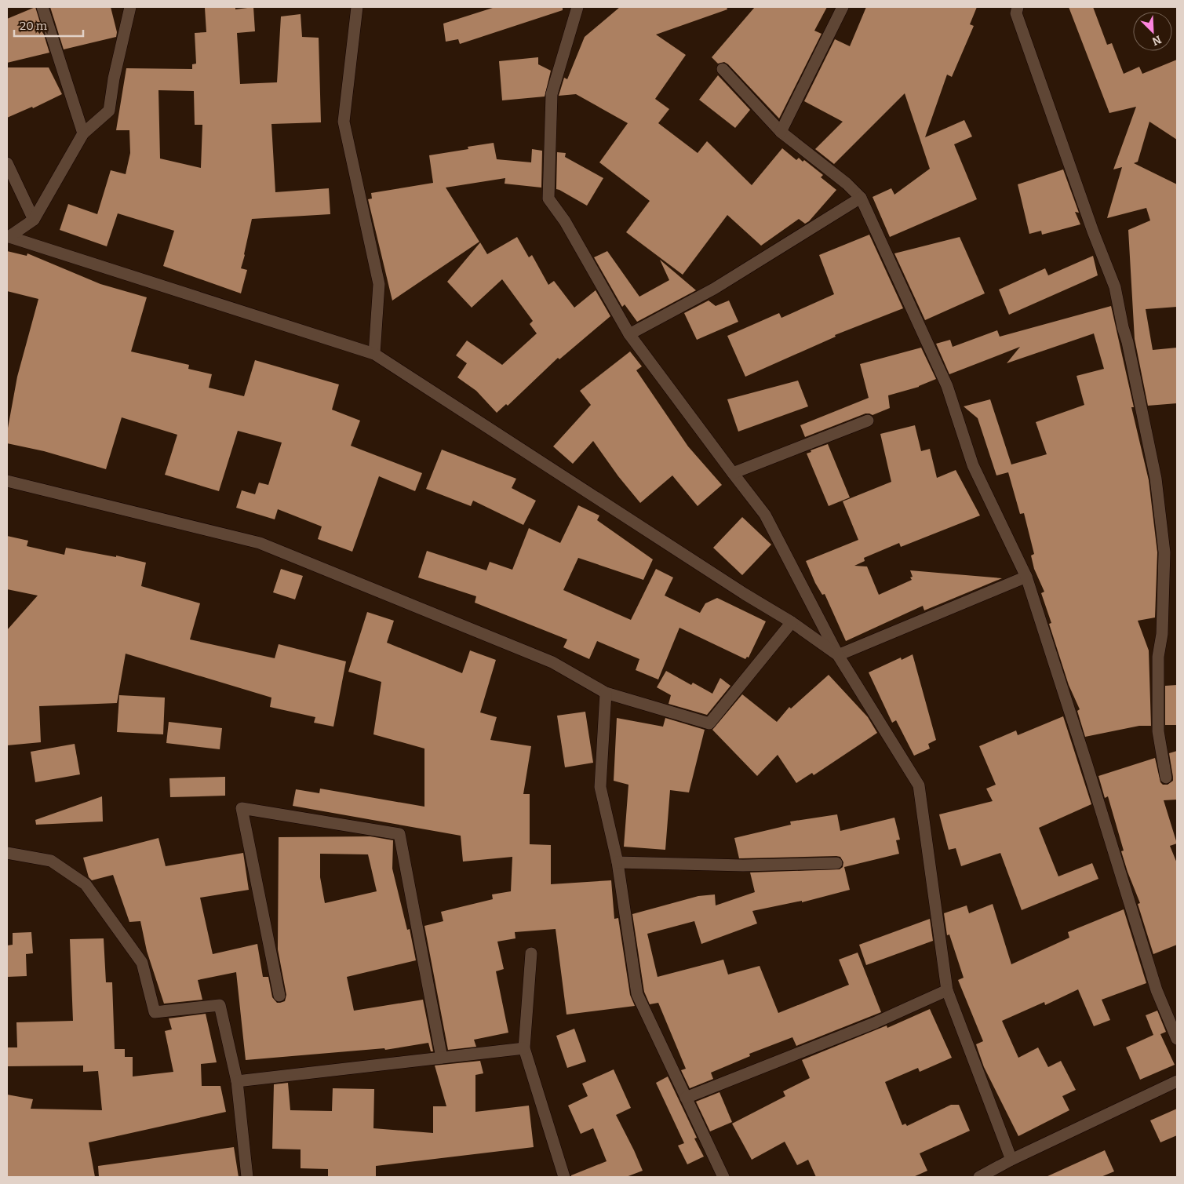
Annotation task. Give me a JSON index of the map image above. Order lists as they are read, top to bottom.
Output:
{
  "scale_bar": "20 m",
  "north": "bottom right"
}
